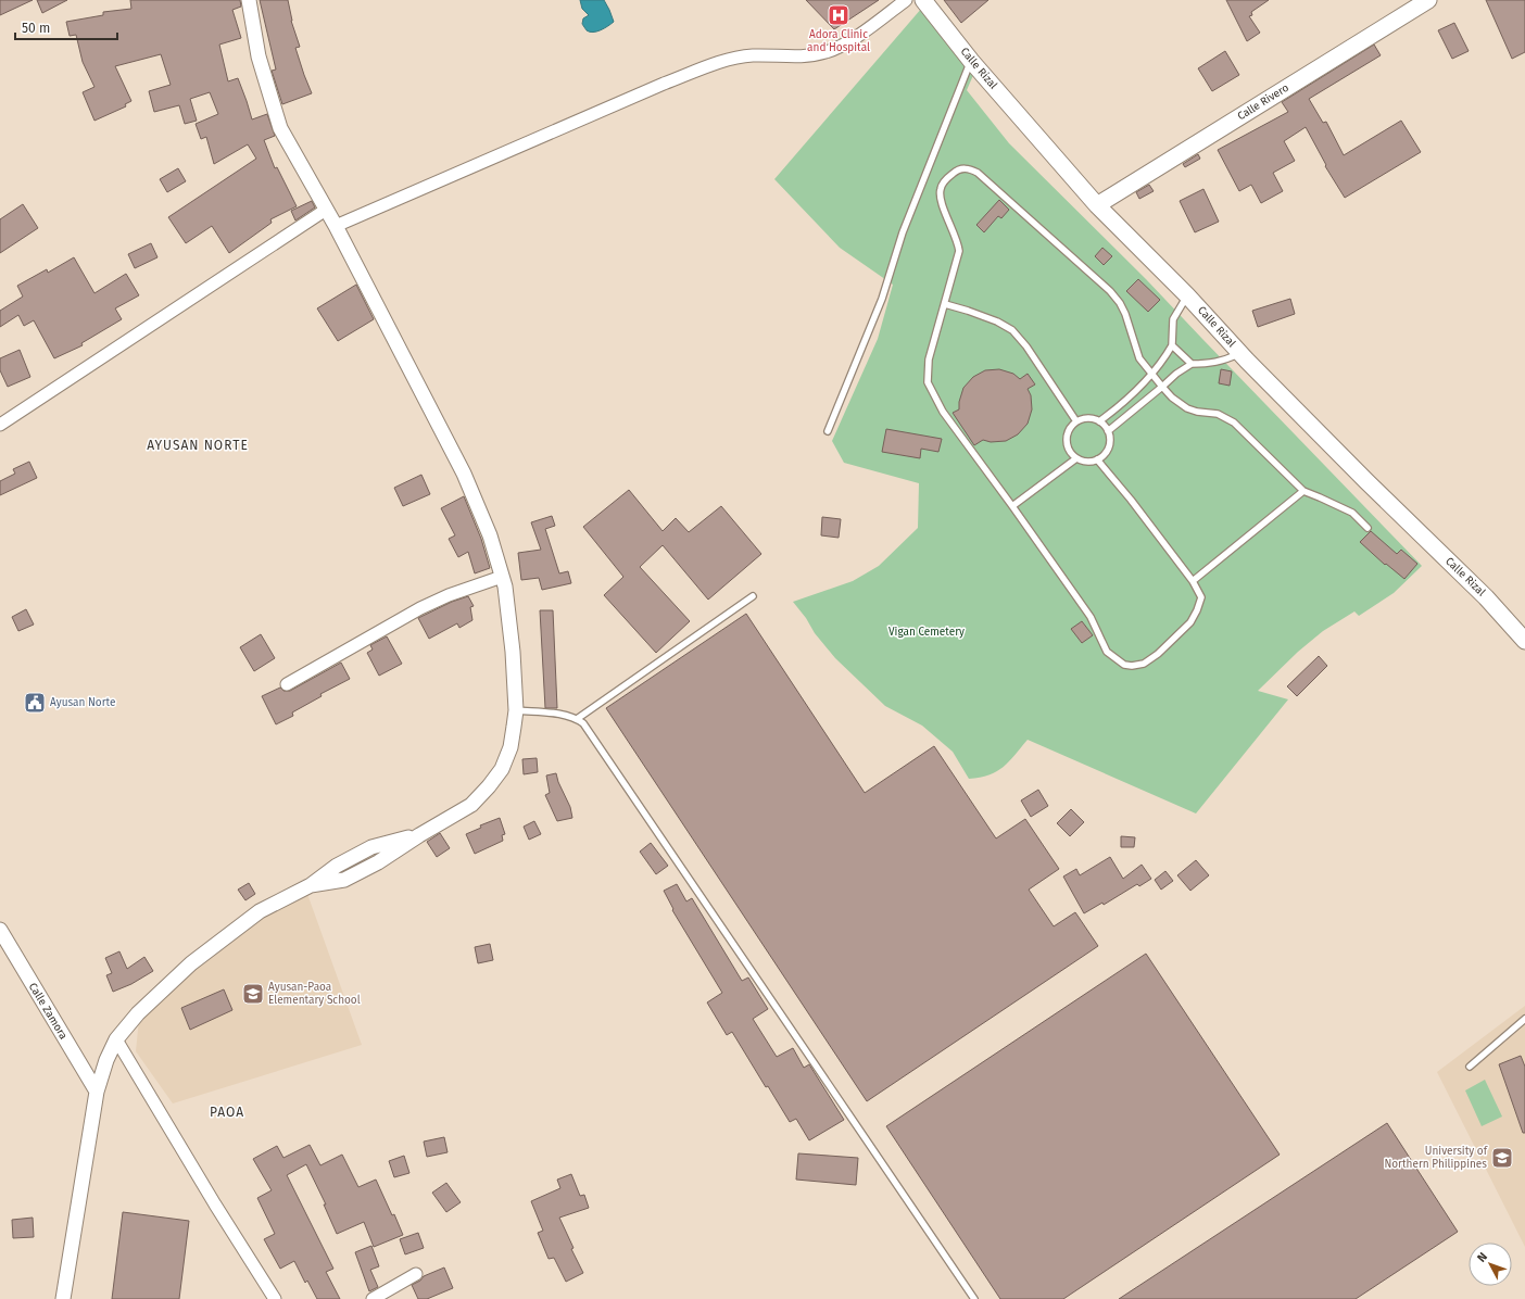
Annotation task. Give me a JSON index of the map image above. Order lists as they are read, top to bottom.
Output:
{
  "streets": {
    "main road": ["Calle Rizal", "Calle Rivero"],
    "street": ["Calle Zamora"]
  },
  "crossings": [
    ["Calle Rizal", "Calle Rivero"]
  ],
  "districts": ["AYUSAN NORTE", "PAOA"],
  "parks": ["Vigan Cemetery"],
  "places": {
    "hospital": ["Adora Clinic and Hospital"],
    "public building": ["Ayusan Norte"],
    "school or university": ["Ayusan-Paoa Elementary School", "University of Northern Philippines"]
  },
  "scale_bar": "50 m",
  "north": "top left"
}
